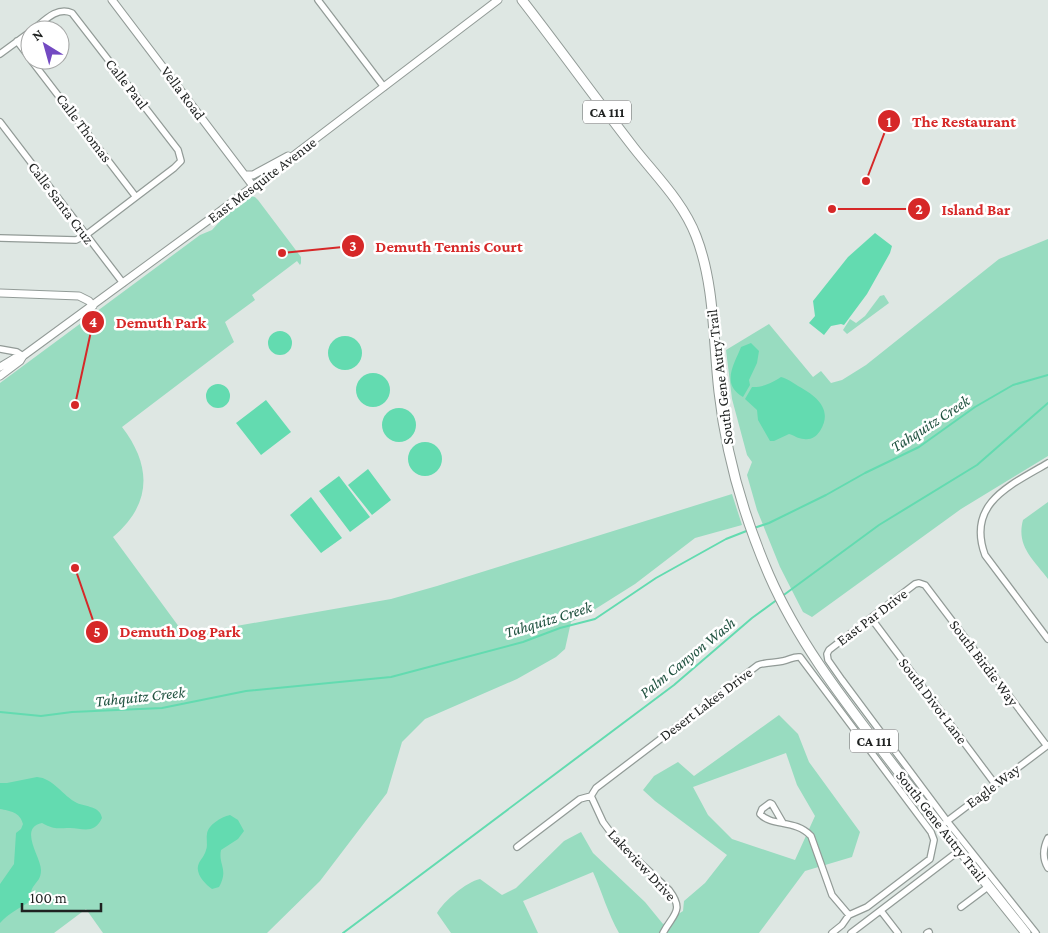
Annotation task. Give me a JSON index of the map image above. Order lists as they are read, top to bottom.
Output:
{
  "streets": {
    "main road": ["CA 111", "South Gene Autry Trail"],
    "street": [
      "Calle Paul",
      "Vella Road",
      "Calle Thomas",
      "East Mesquite Avenue",
      "Calle Santa Cruz",
      "East Par Drive",
      "South Birdie Way",
      "South Divot Lane",
      "Desert Lakes Drive",
      "Eagle Way",
      "Lakeview Drive"
    ]
  },
  "crossings": [
    ["Calle Paul", "Calle Thomas"],
    ["Vella Road", "East Mesquite Avenue"],
    ["East Mesquite Avenue", "Calle Santa Cruz"],
    ["South Gene Autry Trail", "East Par Drive"],
    ["South Gene Autry Trail", "Eagle Way"],
    ["East Par Drive", "South Birdie Way"],
    ["East Par Drive", "South Divot Lane"],
    ["South Birdie Way", "Eagle Way"],
    ["South Divot Lane", "Eagle Way"],
    ["Desert Lakes Drive", "Lakeview Drive"]
  ],
  "water": ["Tahquitz Creek", "Palm Canyon Wash"],
  "places": [
    "The Restaurant",
    "Island Bar",
    "Demuth Tennis Court",
    "Demuth Park",
    "Demuth Dog Park"
  ],
  "scale_bar": "100 m",
  "north": "top left"
}
